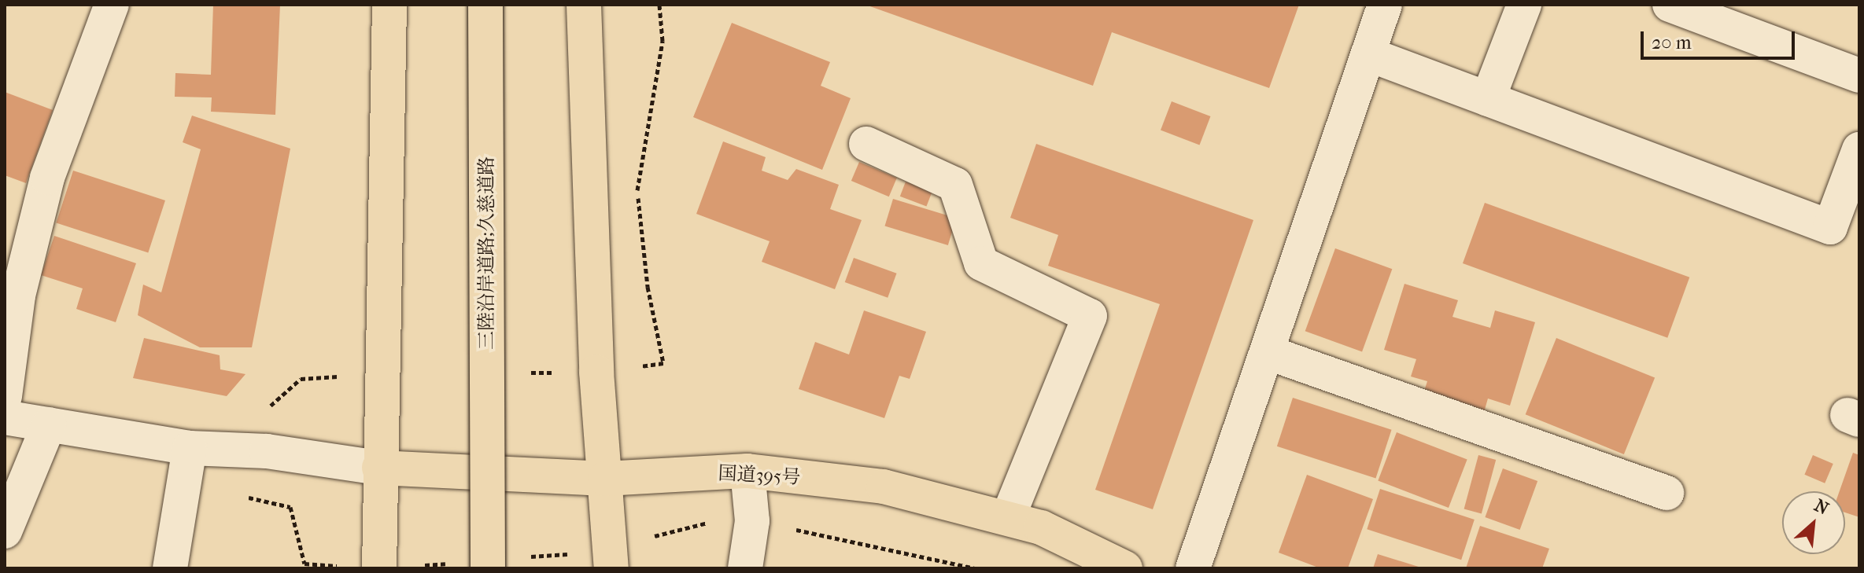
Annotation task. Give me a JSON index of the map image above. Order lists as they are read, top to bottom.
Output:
{
  "streets": {
    "highway": ["三陸沿岸道路;久慈道路", "国道395号"]
  },
  "scale_bar": "20 m",
  "north": "top right"
}
